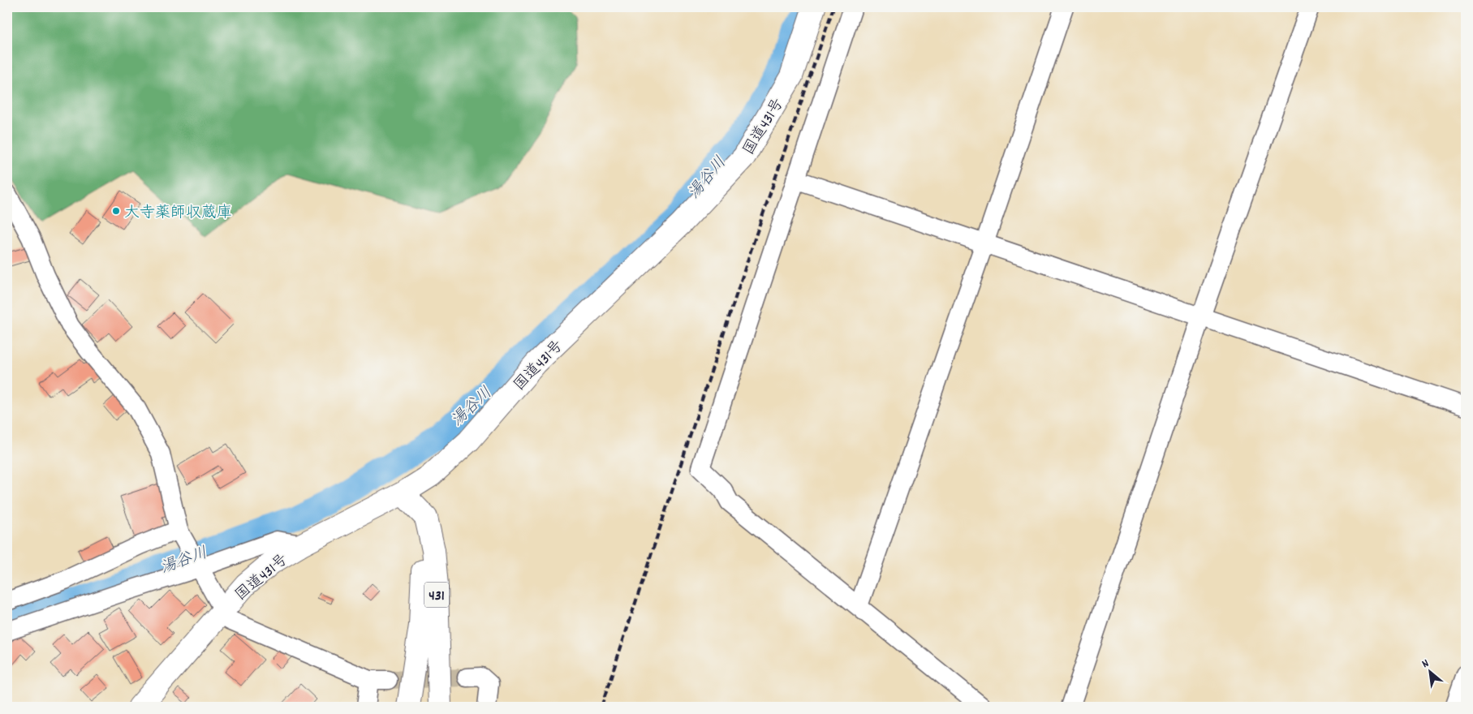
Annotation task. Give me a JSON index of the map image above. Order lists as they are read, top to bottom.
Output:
{
  "streets": {
    "highway": ["国道431号", "431"]
  },
  "crossings": [
    ["国道431号", "431"]
  ],
  "water": ["湯谷川"],
  "places": ["大寺薬師収蔵庫"],
  "north": "top left"
}
